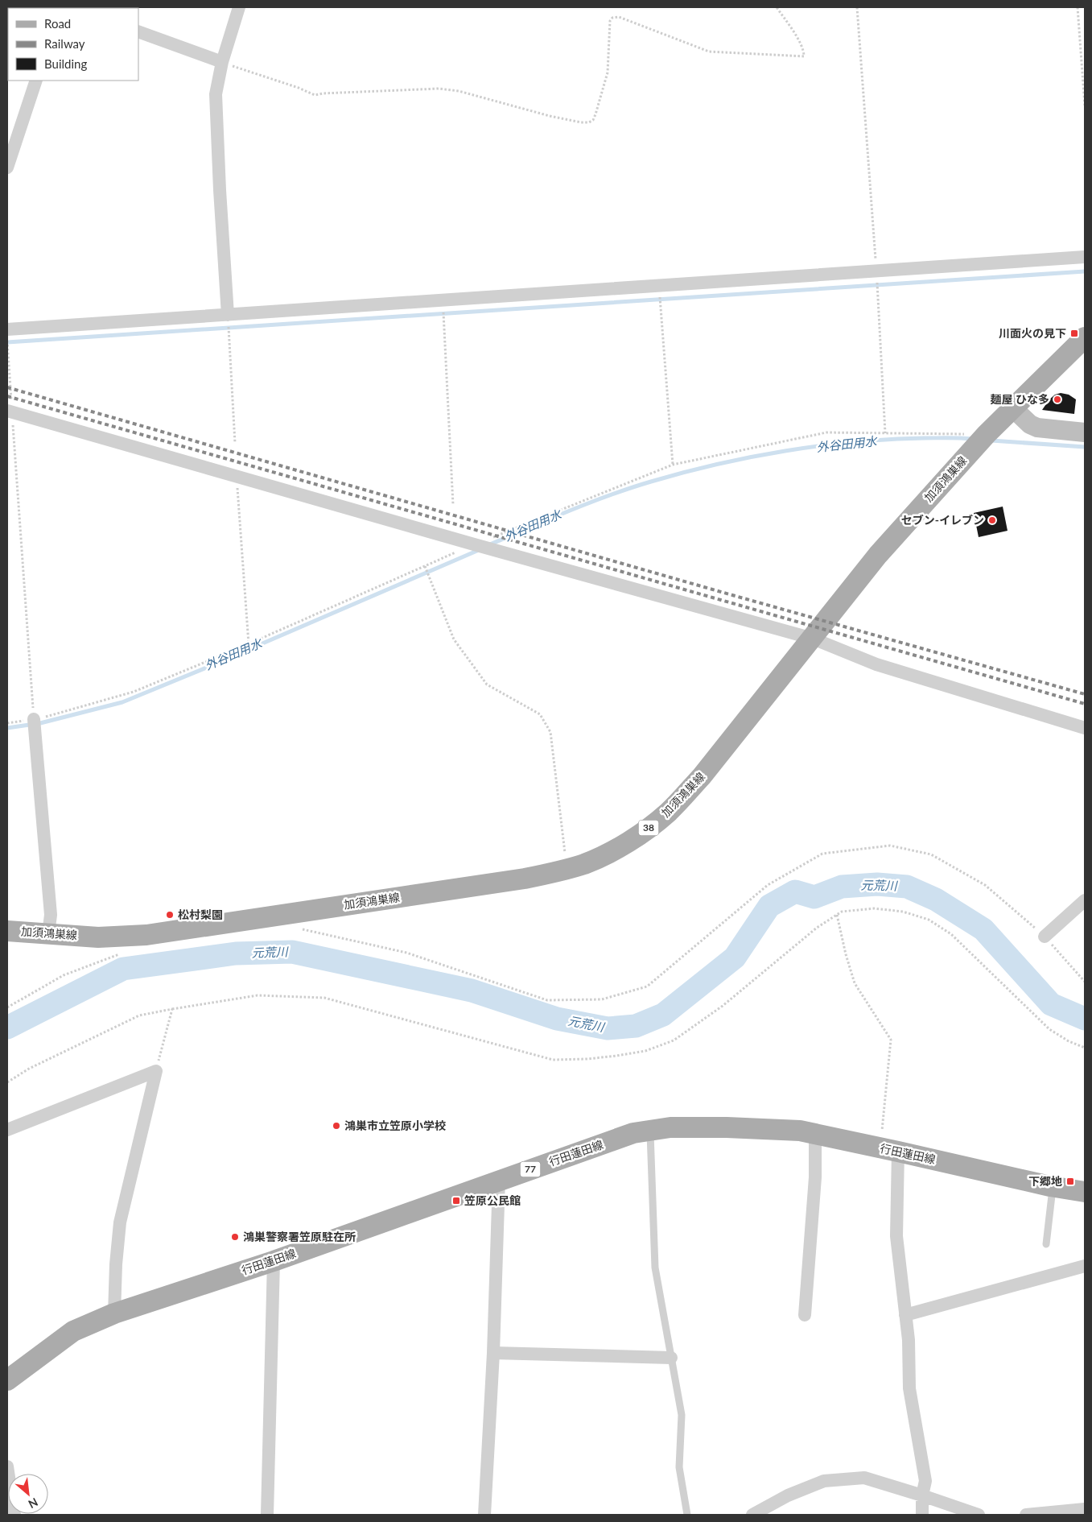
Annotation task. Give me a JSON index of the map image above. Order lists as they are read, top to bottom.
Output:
{
  "streets": {
    "main road": [
      "加須鴻巣線",
      "38",
      "行田蓮田線",
      "77"
    ]
  },
  "water": ["外谷田用水", "元荒川"],
  "places": {
    "transit": ["川面火の見下", "下郷地", "笠原公民館"],
    "other": [
      "麺屋 ひな多",
      "セブン-イレブン",
      "松村梨園",
      "鴻巣市立笠原小学校",
      "鴻巣警察署笠原駐在所"
    ]
  },
  "legend": ["Road", "Railway", "Building"],
  "north": "bottom right"
}
